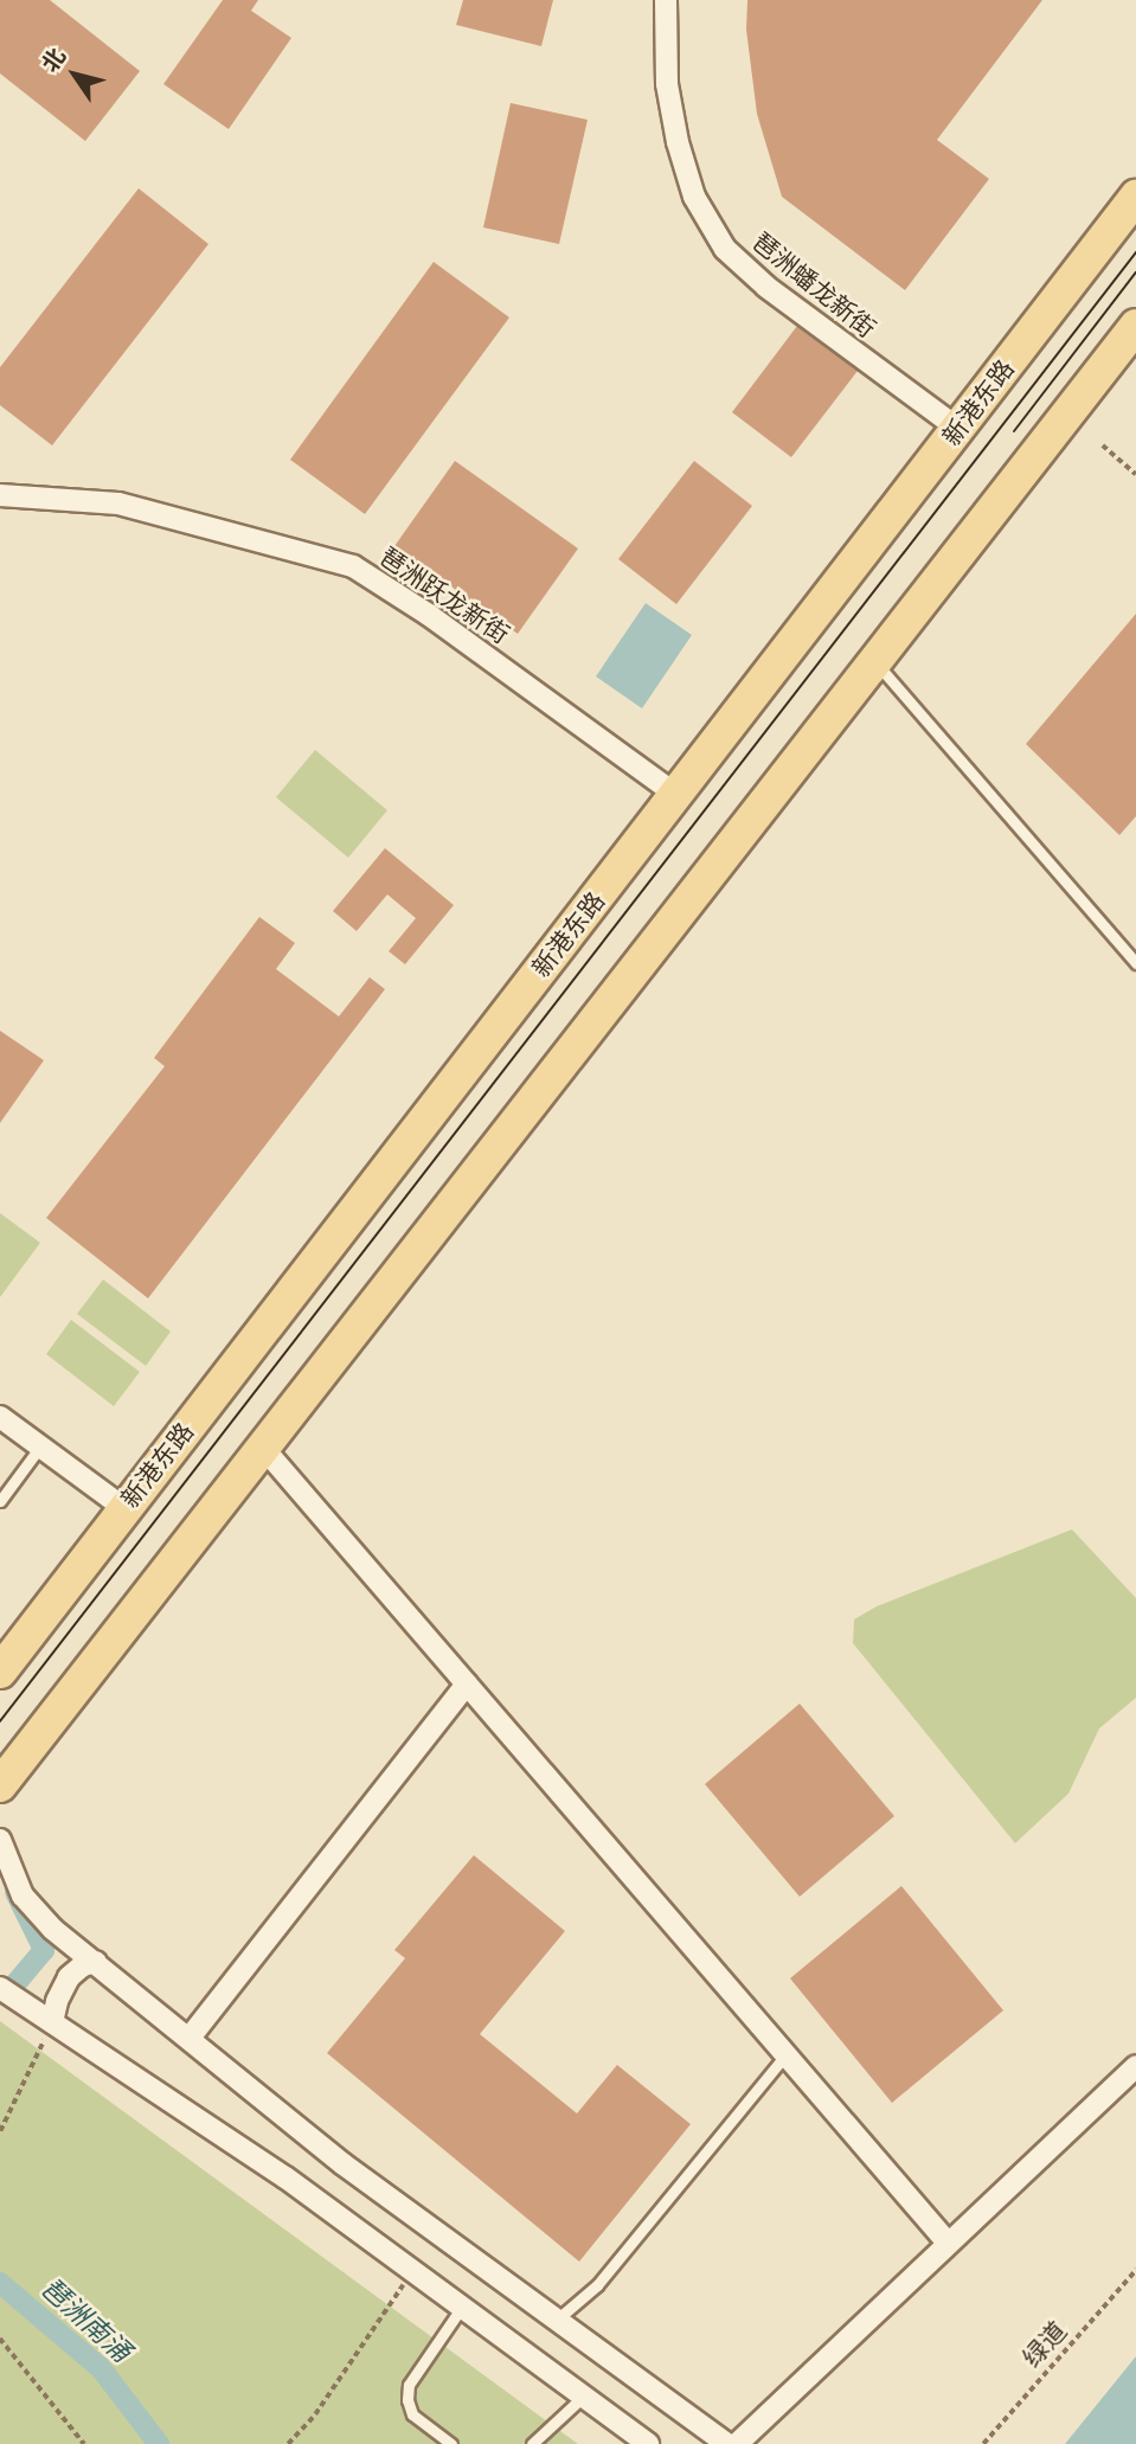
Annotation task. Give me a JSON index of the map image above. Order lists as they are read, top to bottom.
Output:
{
  "streets": {
    "main road": ["新港东路"],
    "street": ["琶洲蟠龙新街", "琶洲跃龙新街"],
    "path": ["绿道"]
  },
  "crossings": [
    ["琶洲蟠龙新街", "新港东路"],
    ["新港东路", "琶洲跃龙新街"]
  ],
  "water": ["琶洲南涌"],
  "north": "top left"
}
